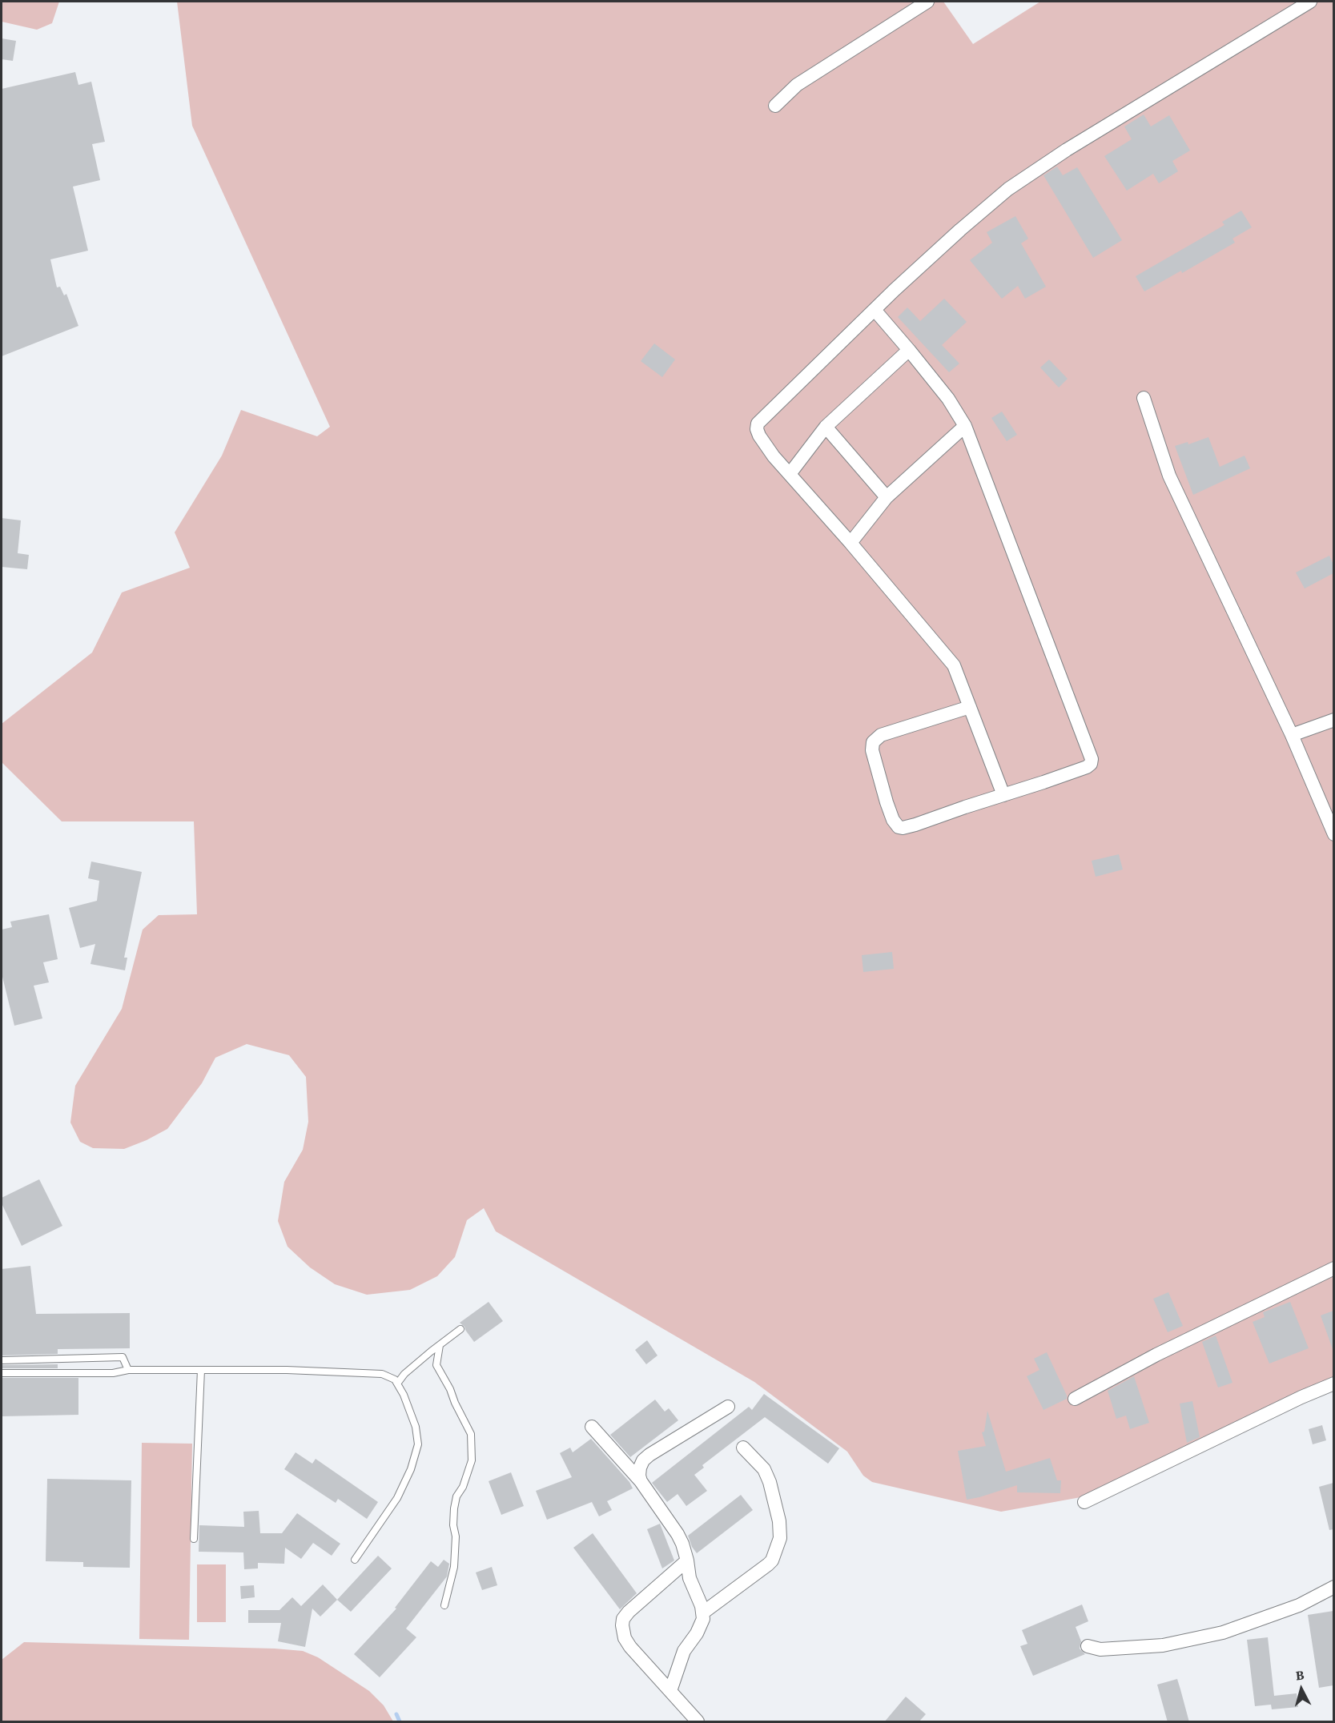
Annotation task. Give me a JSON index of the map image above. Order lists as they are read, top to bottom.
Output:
{
  "north": "top"
}
